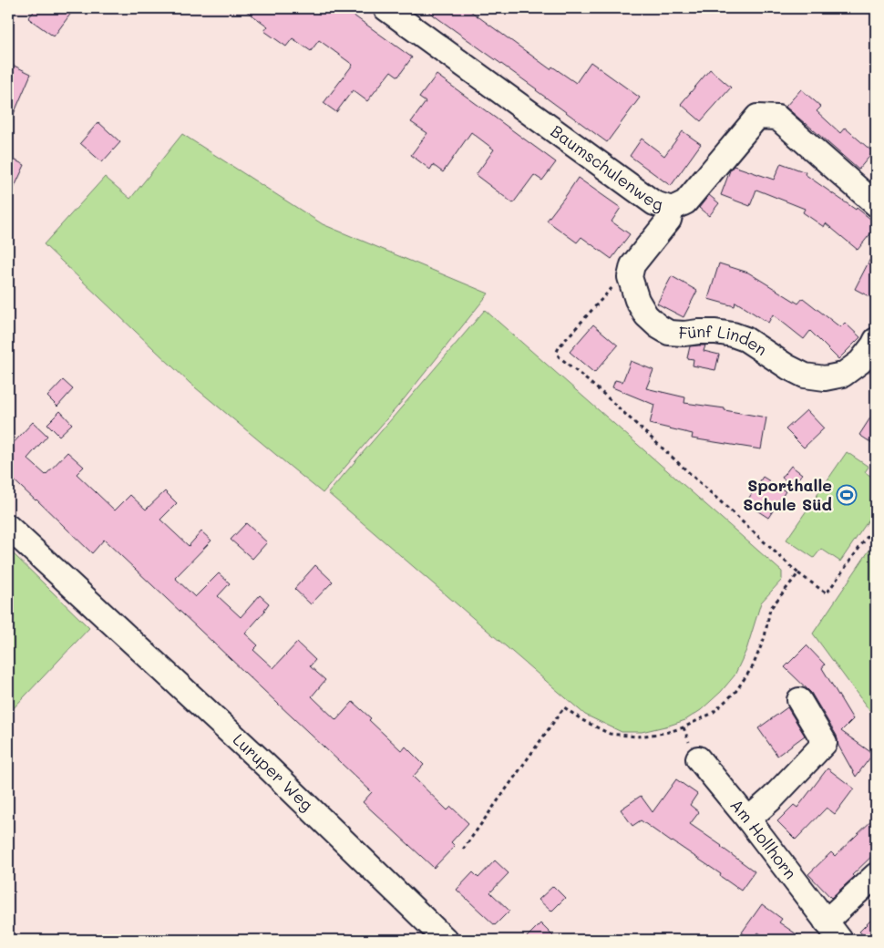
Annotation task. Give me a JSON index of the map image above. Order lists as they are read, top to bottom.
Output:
{
  "streets": {
    "street": [
      "Baumschulenweg",
      "Fünf Linden",
      "Luruper Weg",
      "Am Hollhorn"
    ]
  },
  "places": {
    "sports": ["Sporthalle Schule Süd"]
  }
}
